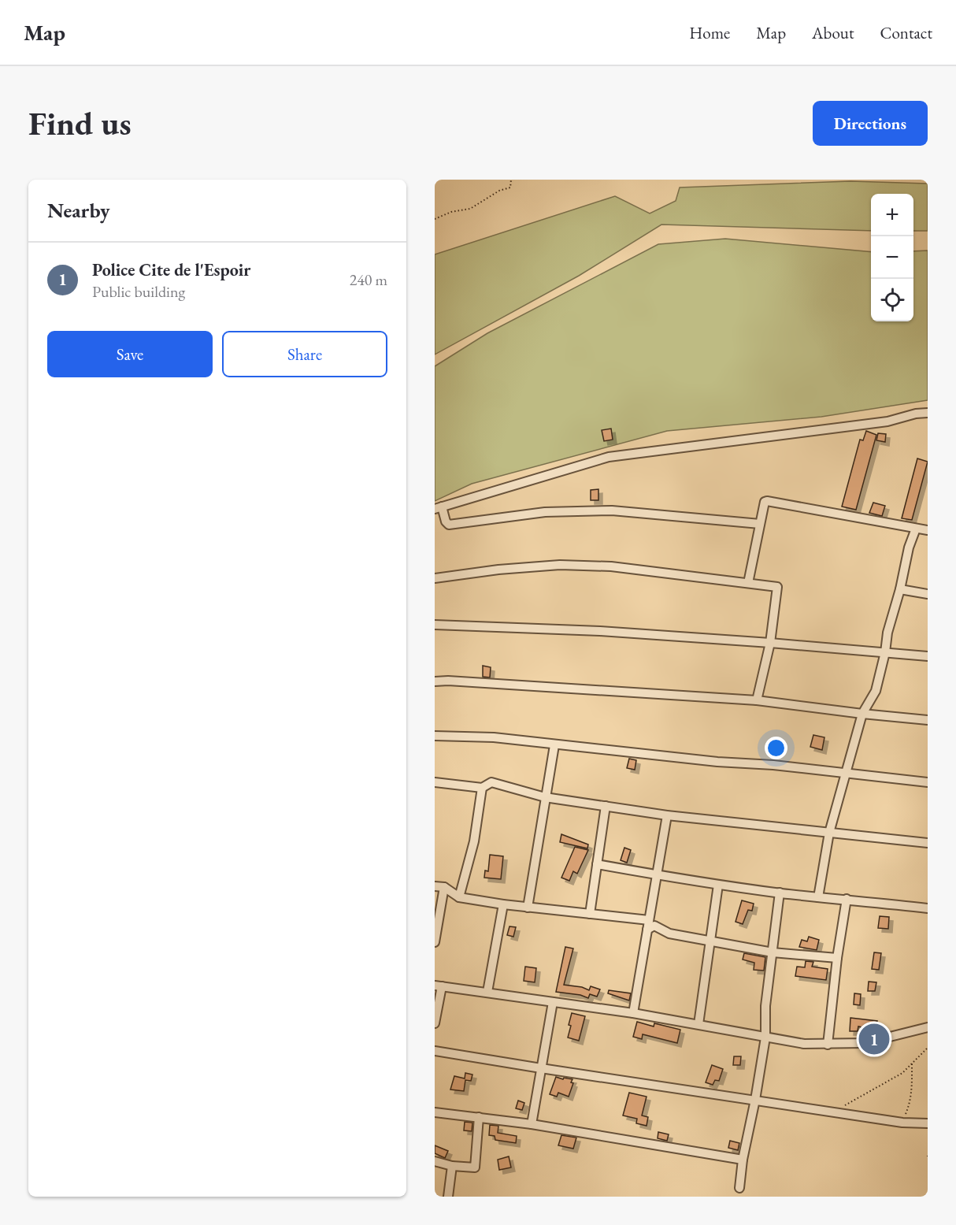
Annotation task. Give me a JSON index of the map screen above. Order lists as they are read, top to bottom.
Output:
{
  "page": {
    "header": "Map",
    "nav": [
      "Home",
      "Map",
      "About",
      "Contact"
    ],
    "buttons": [
      "Directions",
      ["Save", "Share"]
    ],
    "title": "Find us",
    "heading": "Nearby",
    "map_buttons": ["+", "−"],
    "list": [
      {
        "mark": "1",
        "name": "Police Cite de l'Espoir",
        "note": "Public building",
        "value": "240 m"
      }
    ],
    "pins": "1"
  }
}
